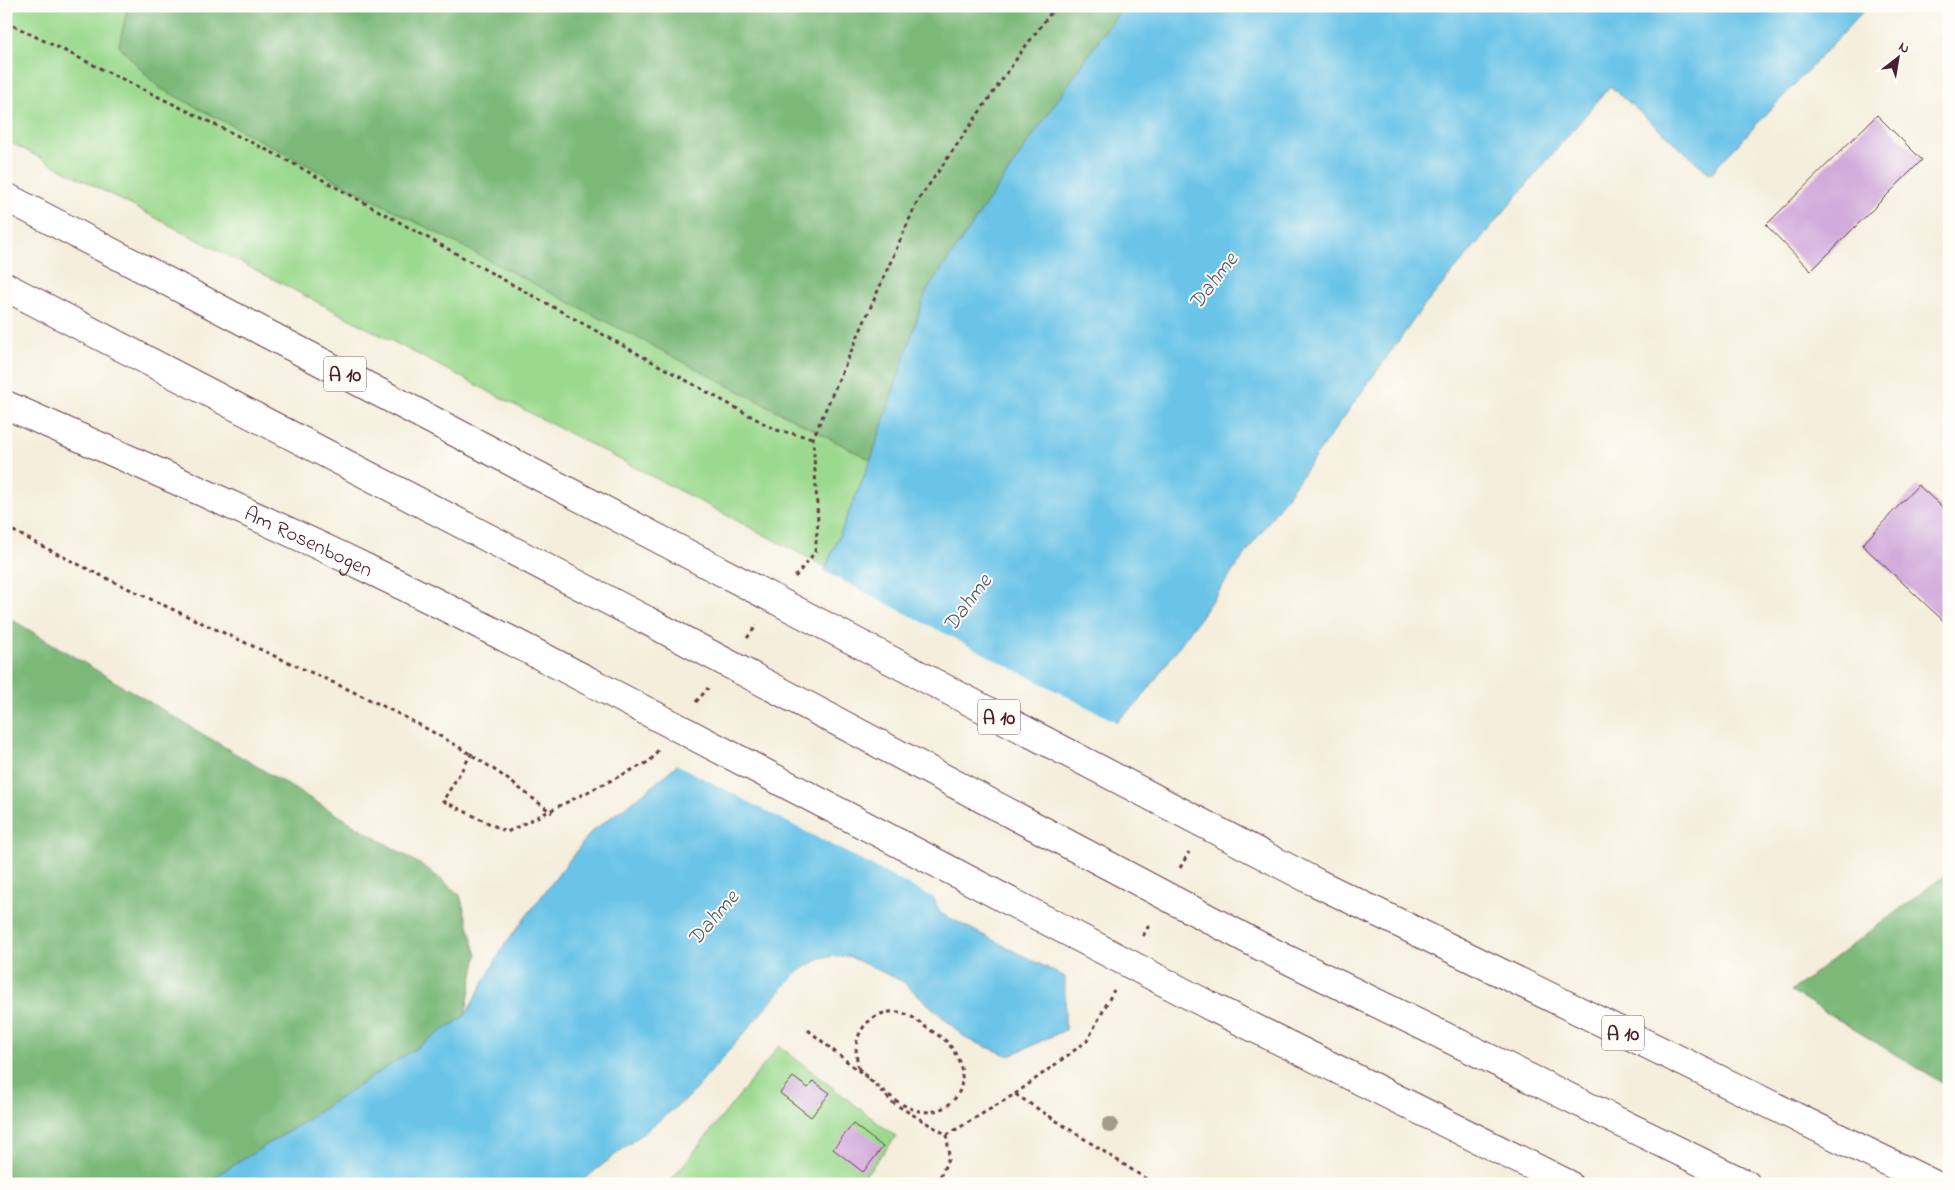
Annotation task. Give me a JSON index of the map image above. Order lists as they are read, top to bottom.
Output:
{
  "streets": {
    "main road": ["A 10", "Am Rosenbogen"]
  },
  "water": ["Dahme"],
  "north": "top right"
}
